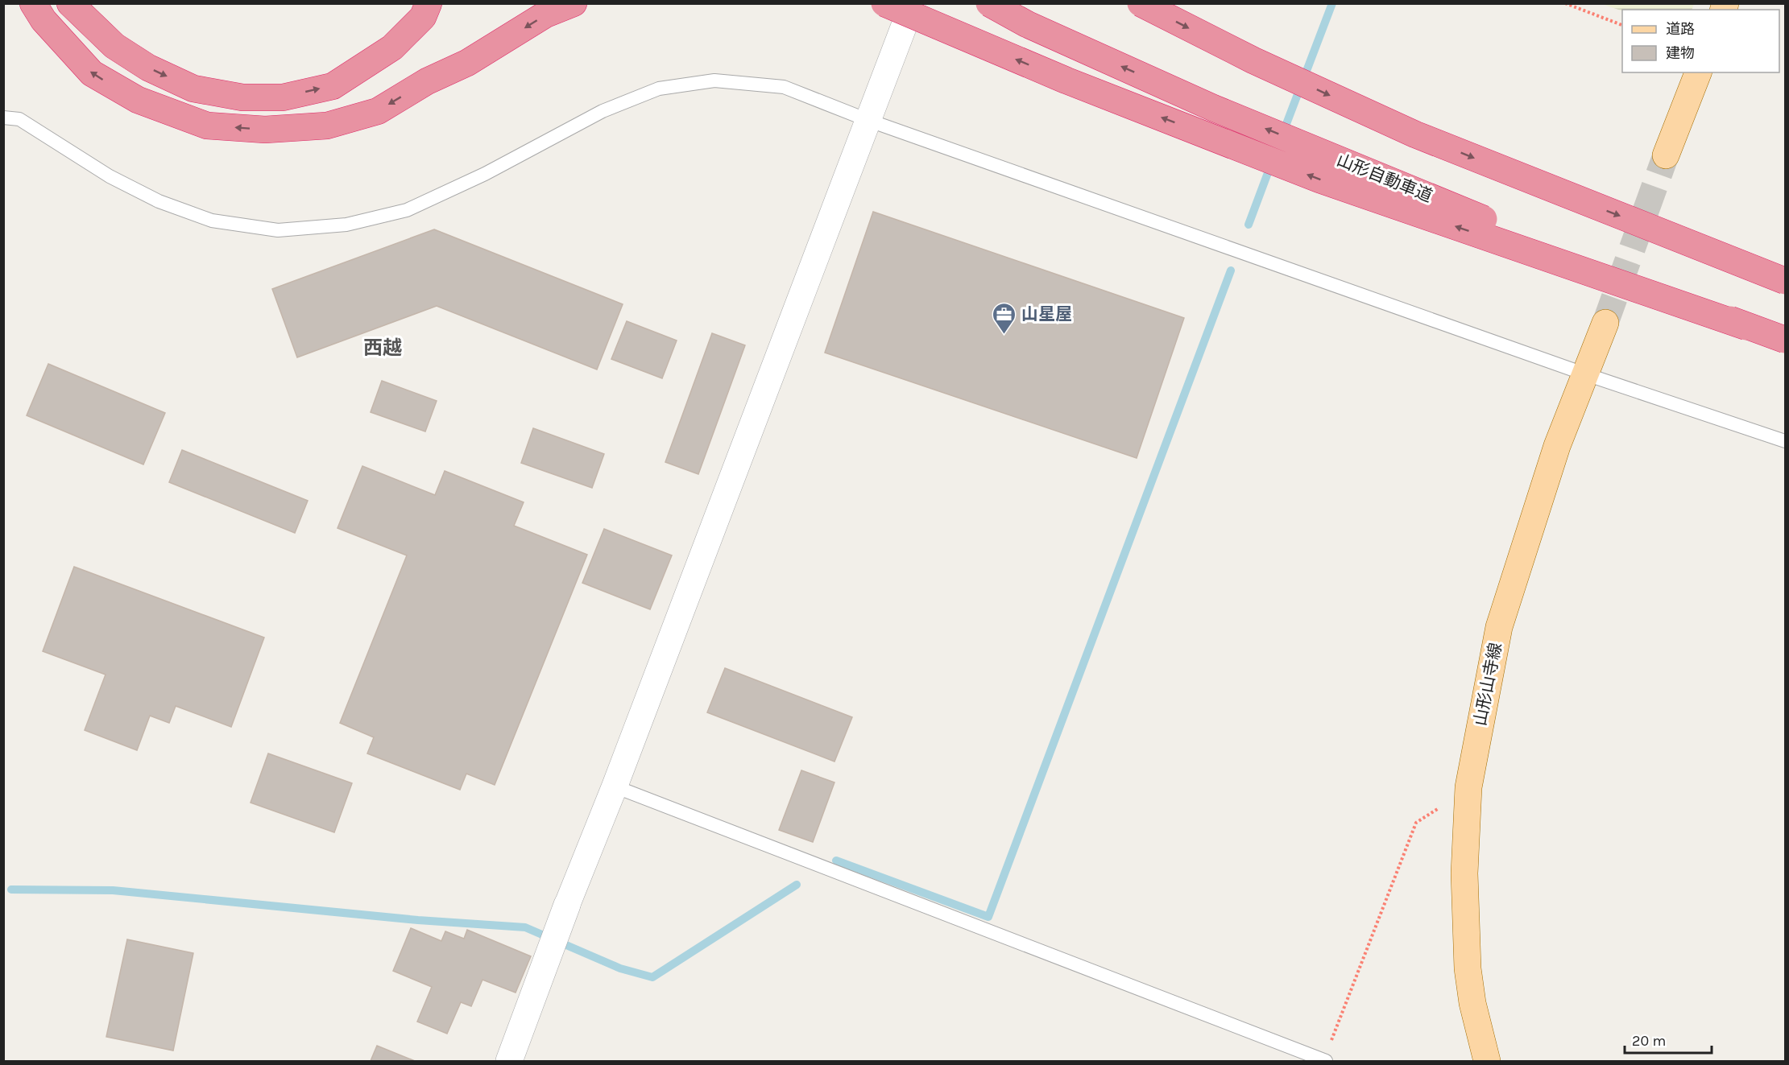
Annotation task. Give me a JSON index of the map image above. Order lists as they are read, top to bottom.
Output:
{
  "streets": {
    "highway": ["山形自動車道"],
    "main road": ["山形山寺線"]
  },
  "districts": ["西越"],
  "places": {
    "office": ["山星屋"]
  },
  "legend": ["道路", "建物"],
  "scale_bar": "20 m"
}
